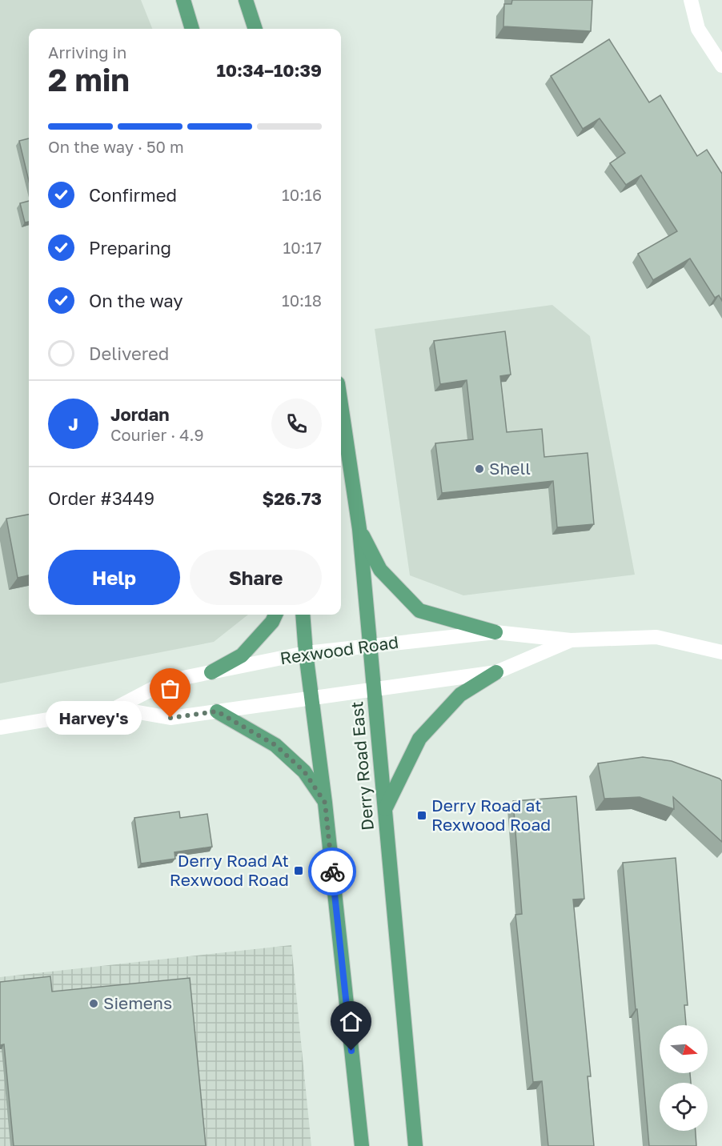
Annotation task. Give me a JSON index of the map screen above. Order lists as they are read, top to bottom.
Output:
{
  "streets": {
    "main road": ["Derry Road East"],
    "street": ["Rexwood Road"]
  },
  "crossings": [
    ["Rexwood Road", "Derry Road East"]
  ],
  "places": {
    "other": ["Shell", "Harvey's", "Siemens"],
    "transit": ["Derry Road at Rexwood Road", "Derry Road At Rexwood Road"]
  },
  "north": "right",
  "page": {
    "heading": ["2 min", "Arriving in", "10:34–10:39"],
    "panel": [
      "Jordan",
      "Courier · 4.9",
      "Order #3449",
      "$26.73"
    ],
    "bar": "On the way · 50 m",
    "list": [
      ["Confirmed", "10:16"],
      ["Preparing", "10:17"],
      ["On the way", "10:18"],
      "Delivered"
    ],
    "round": "J",
    "buttons": ["Help", "Share"],
    "bubble": "Harvey's"
  }
}
